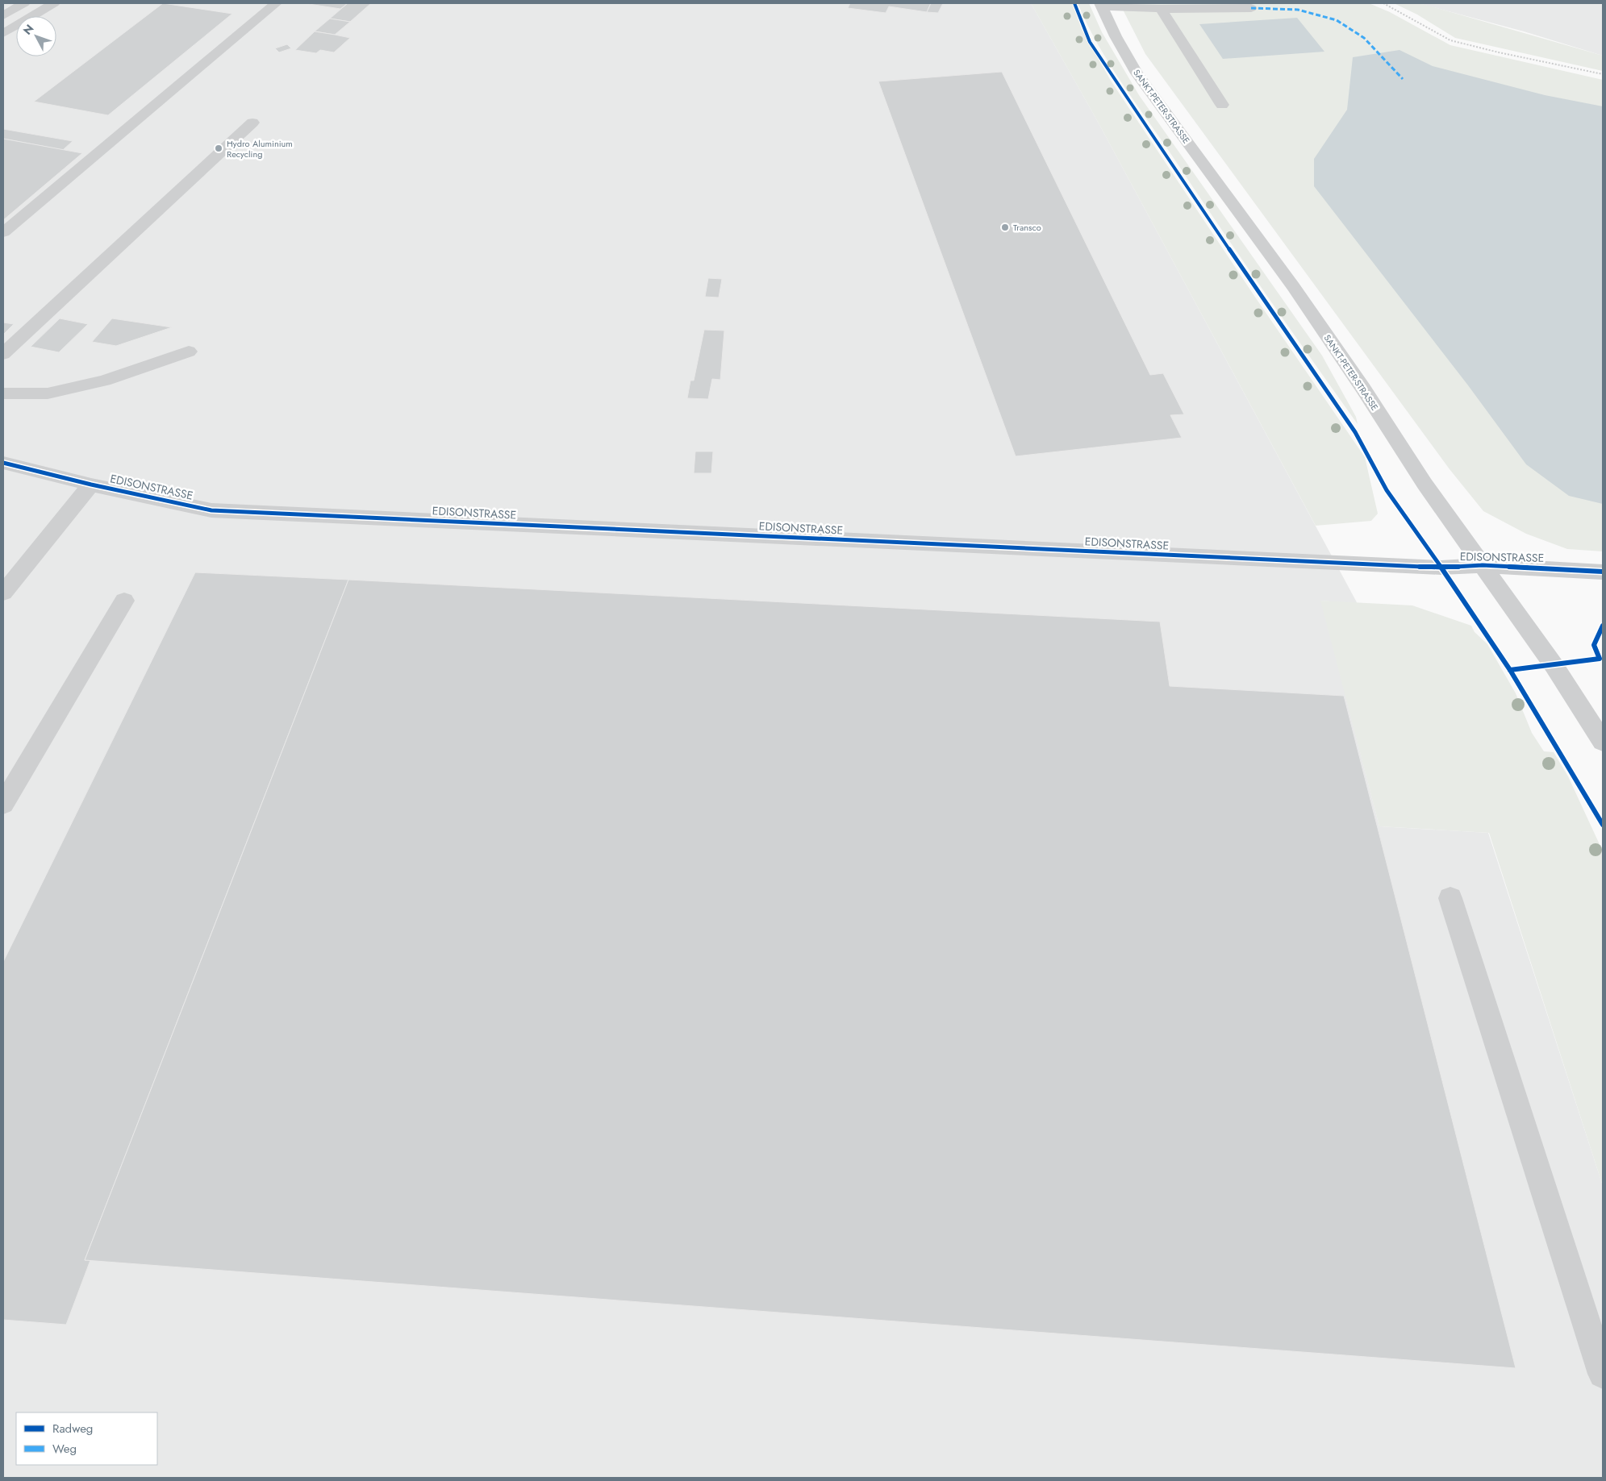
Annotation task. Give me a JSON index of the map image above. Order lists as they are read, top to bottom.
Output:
{
  "streets": {
    "street": ["SANKT-PETER-STRASSE", "EDISONSTRASSE"]
  },
  "crossings": [
    ["SANKT-PETER-STRASSE", "EDISONSTRASSE"]
  ],
  "places": ["Hydro Aluminium Recycling", "Transco"],
  "legend": ["Radweg", "Weg"],
  "north": "top left"
}
